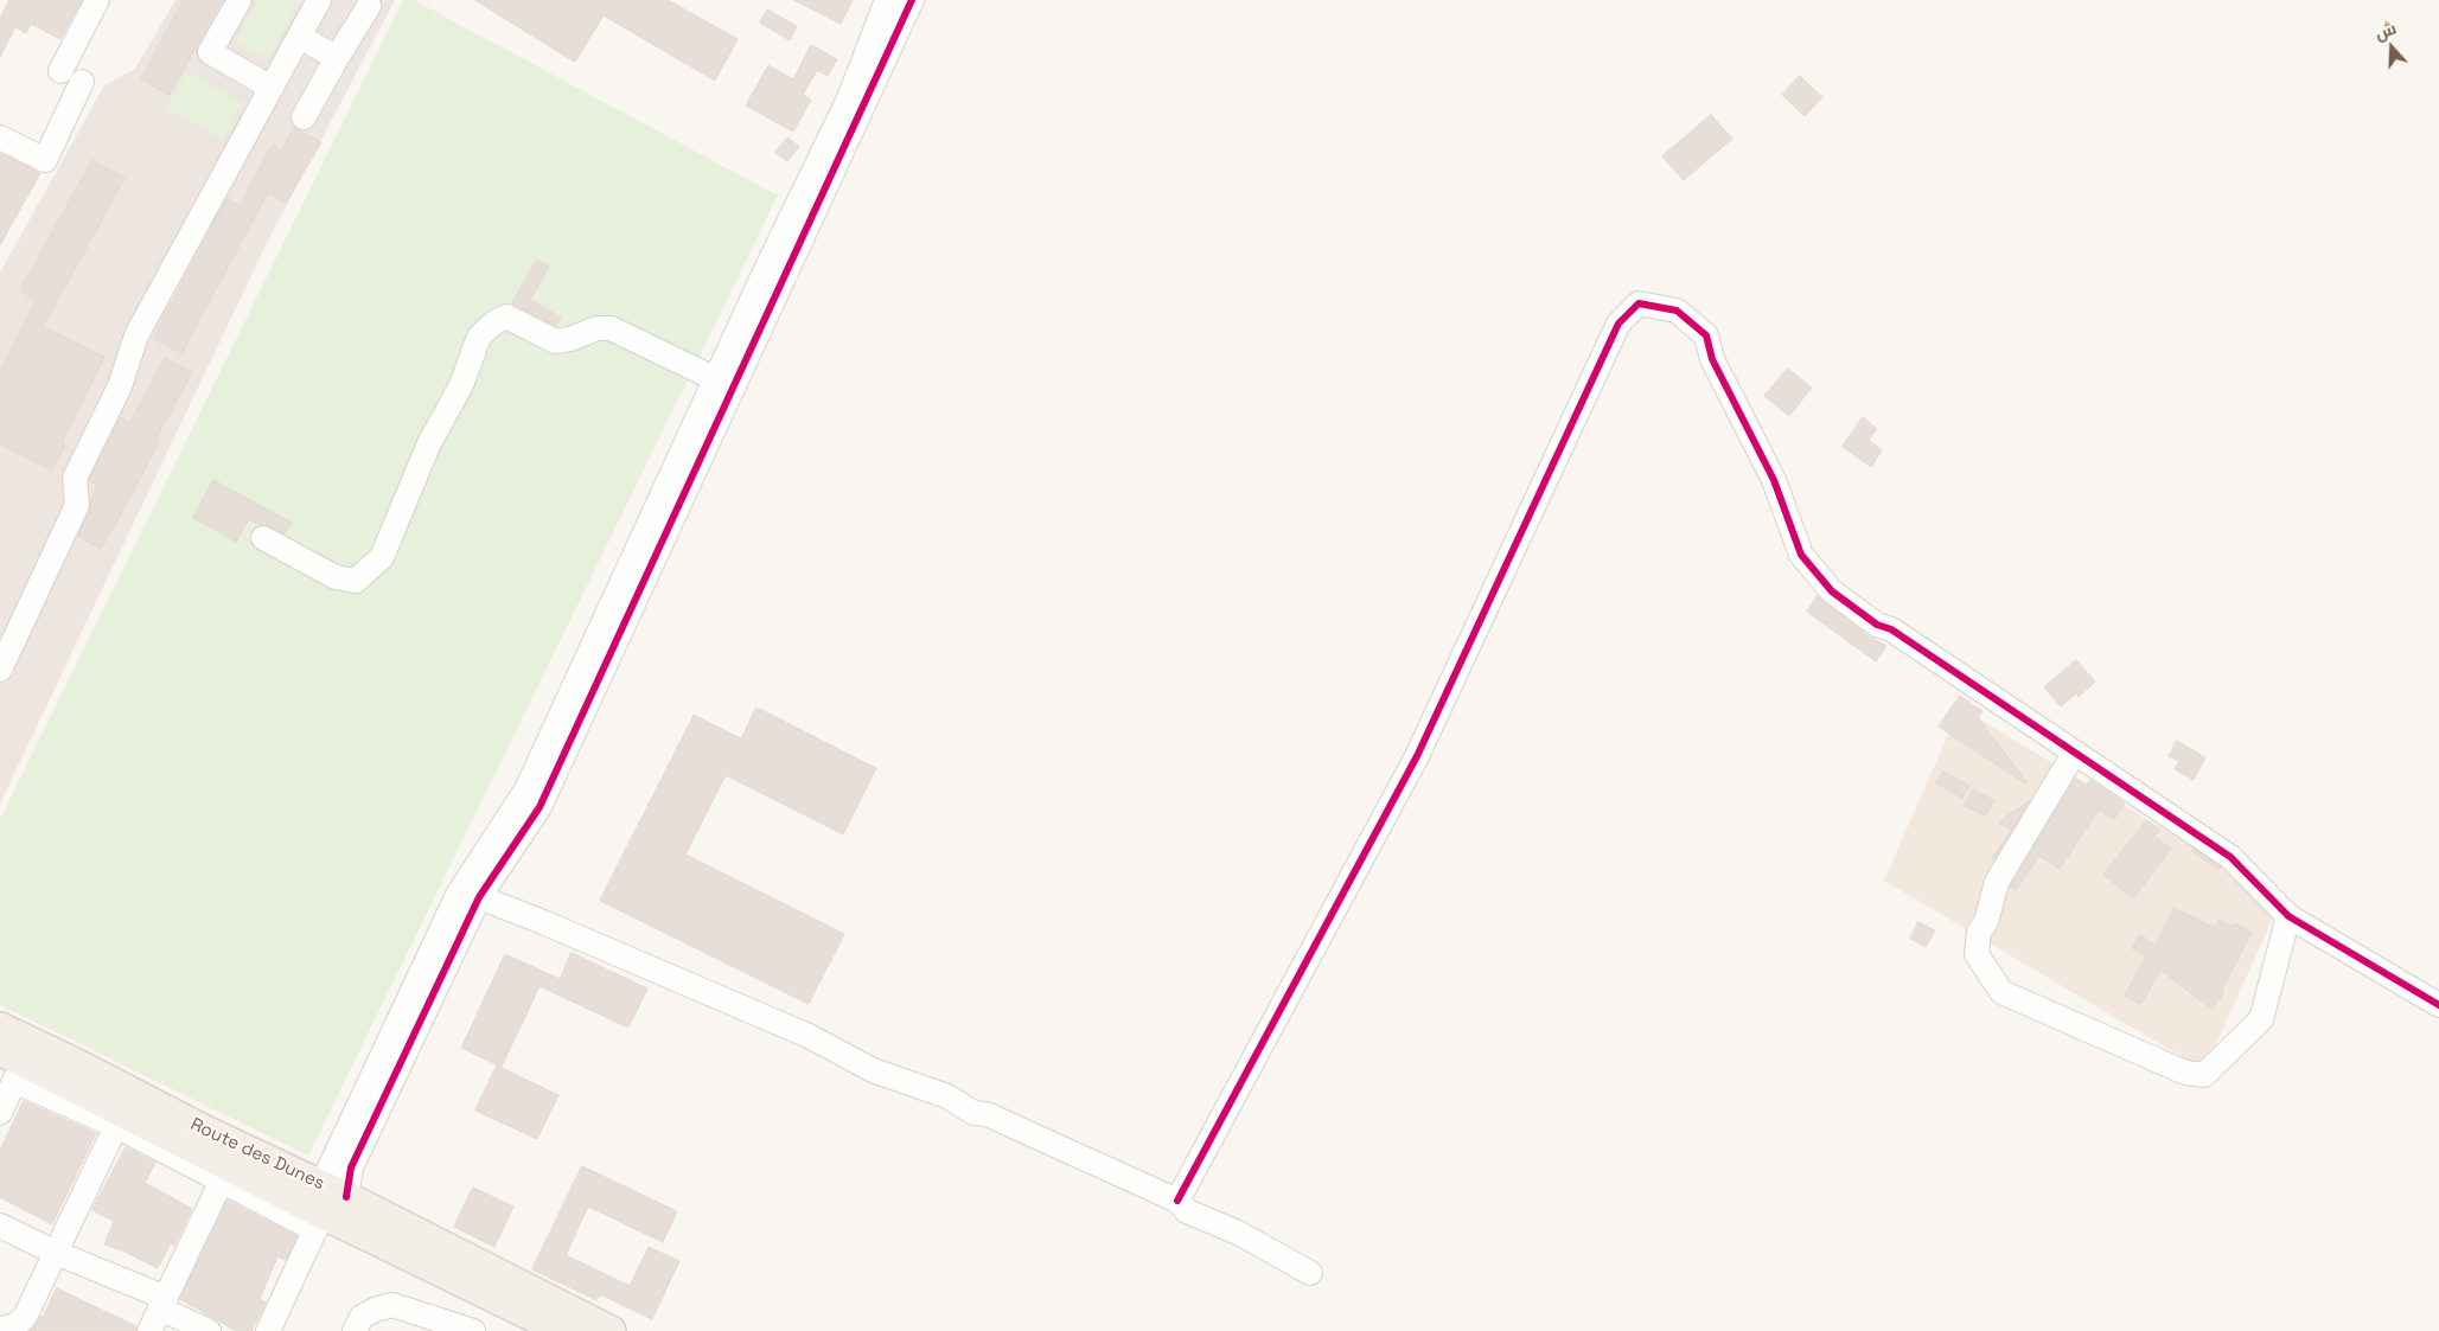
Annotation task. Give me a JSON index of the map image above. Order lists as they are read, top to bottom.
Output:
{
  "streets": {
    "main road": ["Route des Dunes"]
  },
  "north": "top"
}
